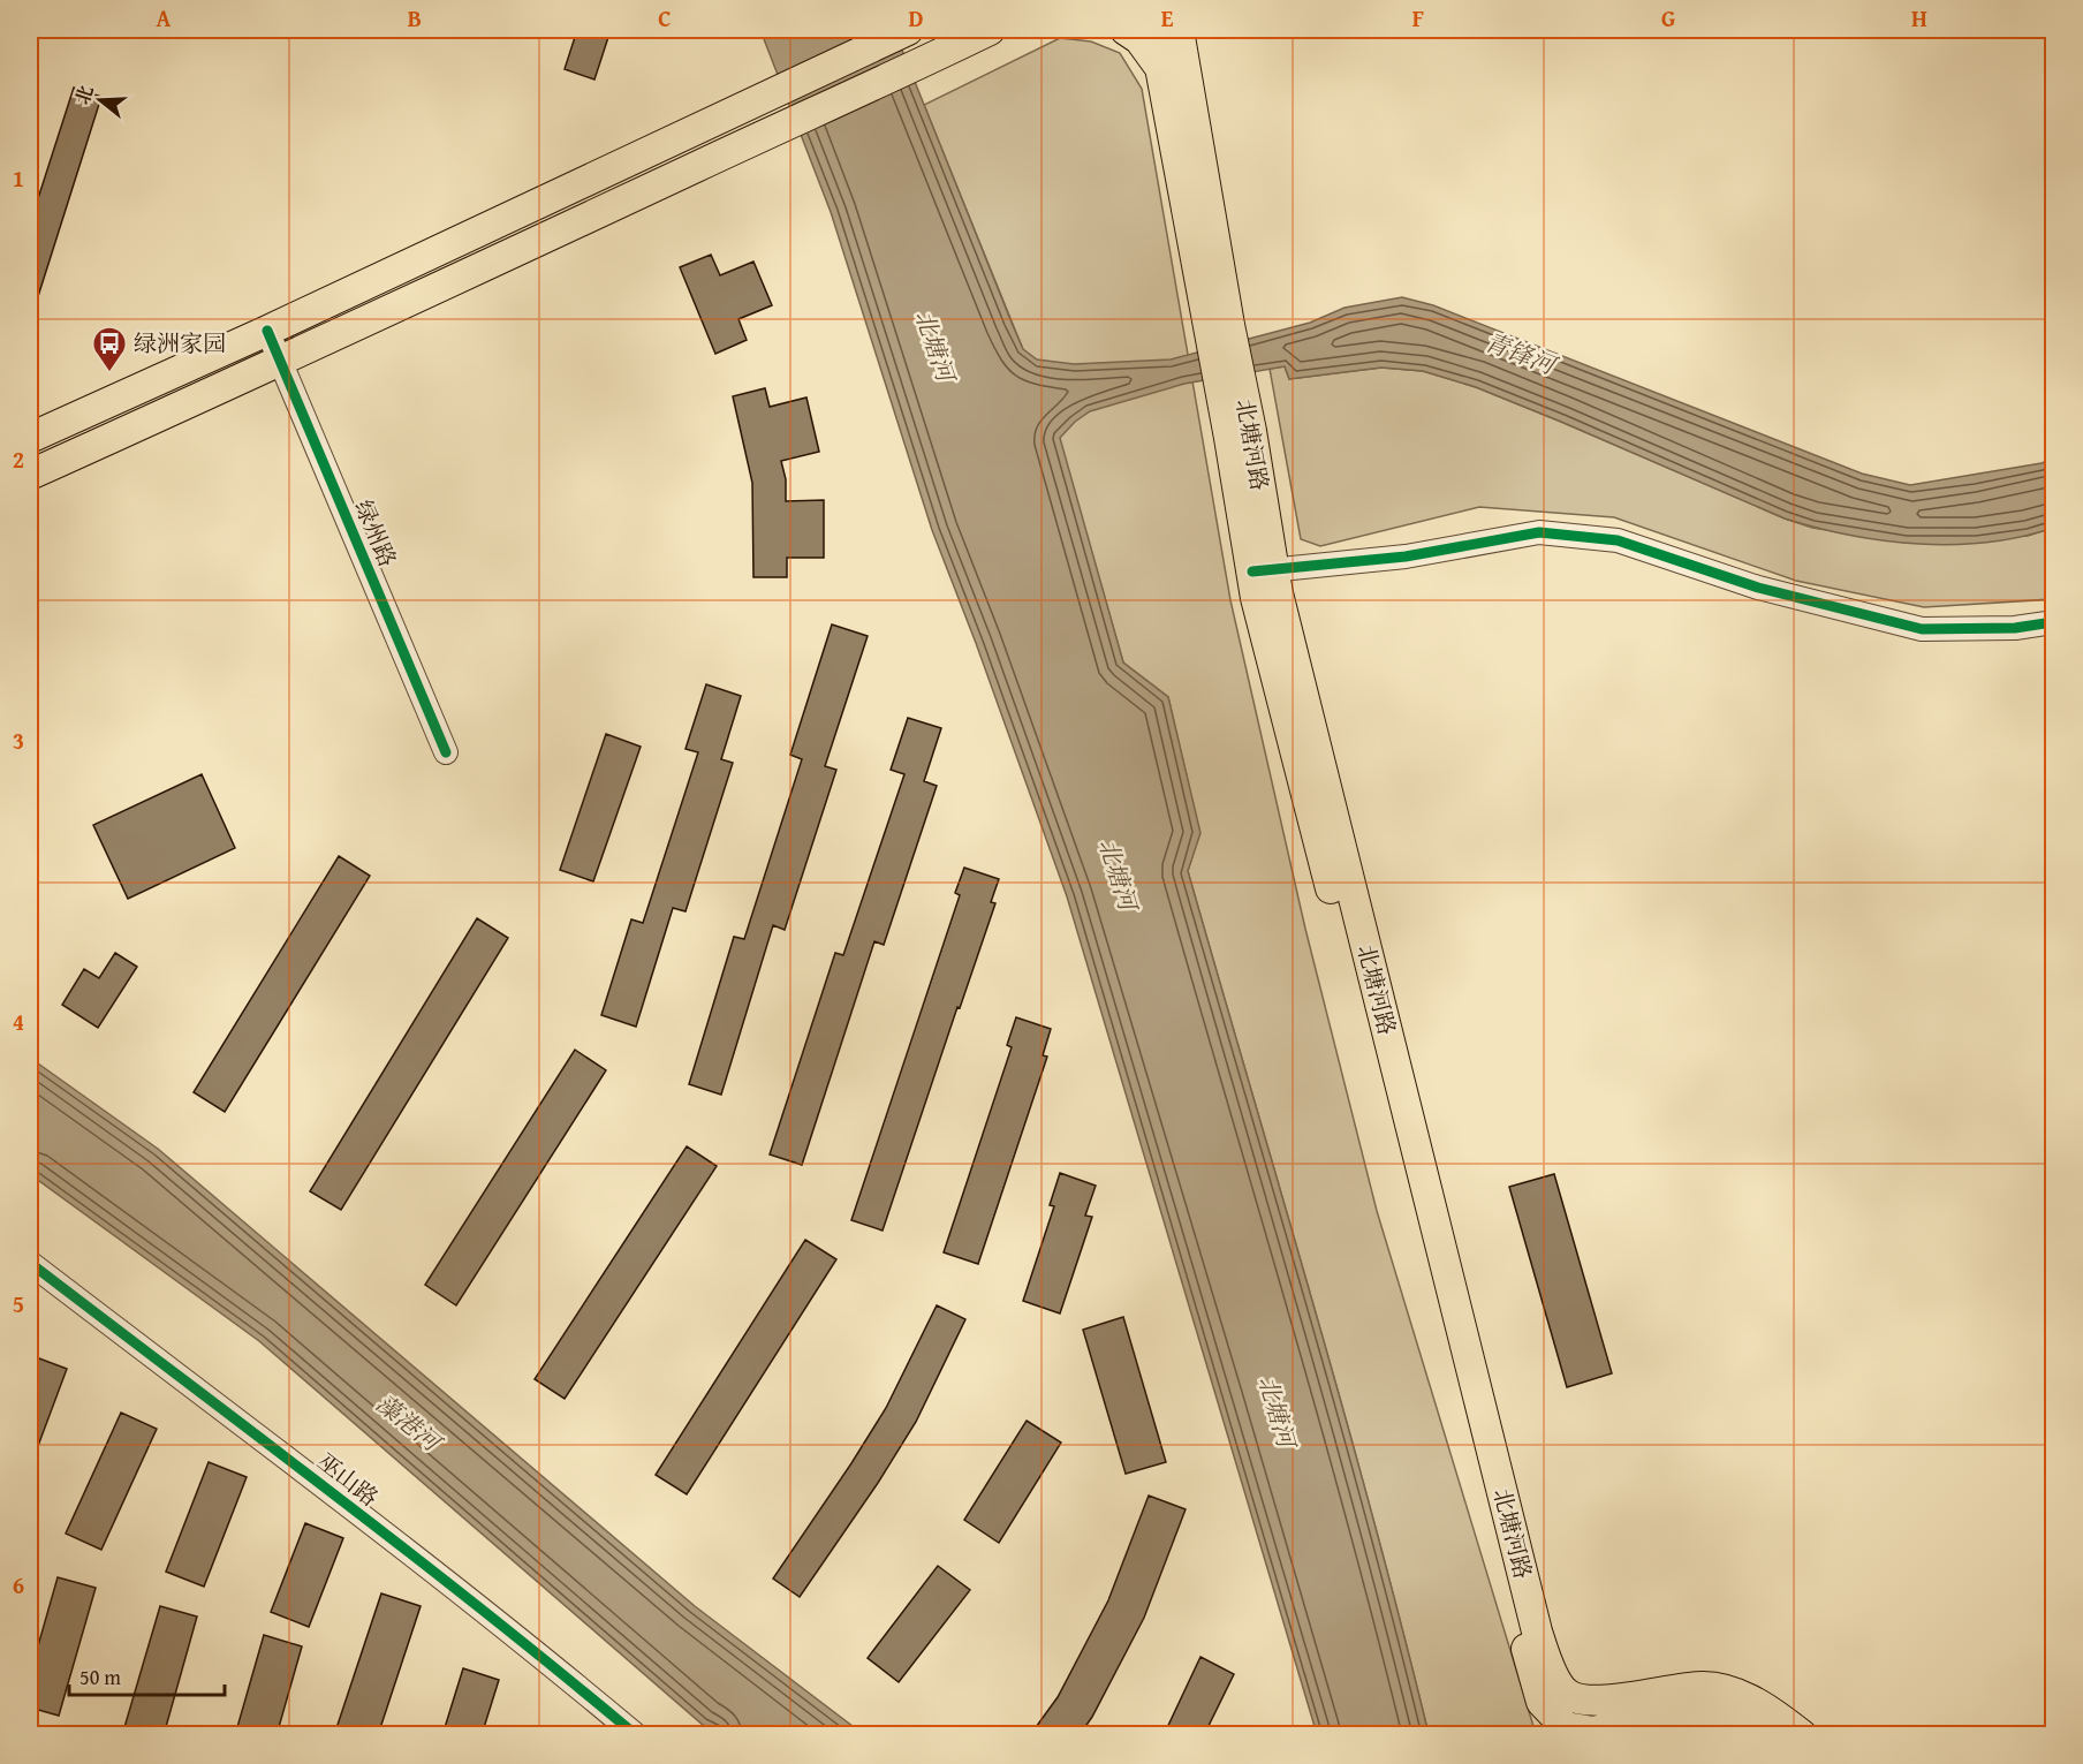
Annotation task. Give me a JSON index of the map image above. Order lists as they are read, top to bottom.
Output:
{
  "streets": {
    "main road": ["北塘河路"],
    "street": ["绿州路", "巫山路"]
  },
  "water": ["北塘河", "青锋河", "藻港河"],
  "places": {
    "bus stop": ["绿洲家园"]
  },
  "scale_bar": "50 m",
  "north": "left",
  "grid": {
    "columns": [
      "A",
      "B",
      "C",
      "D",
      "E",
      "F",
      "G",
      "H"
    ],
    "rows": [
      "1",
      "2",
      "3",
      "4",
      "5",
      "6"
    ]
  }
}
